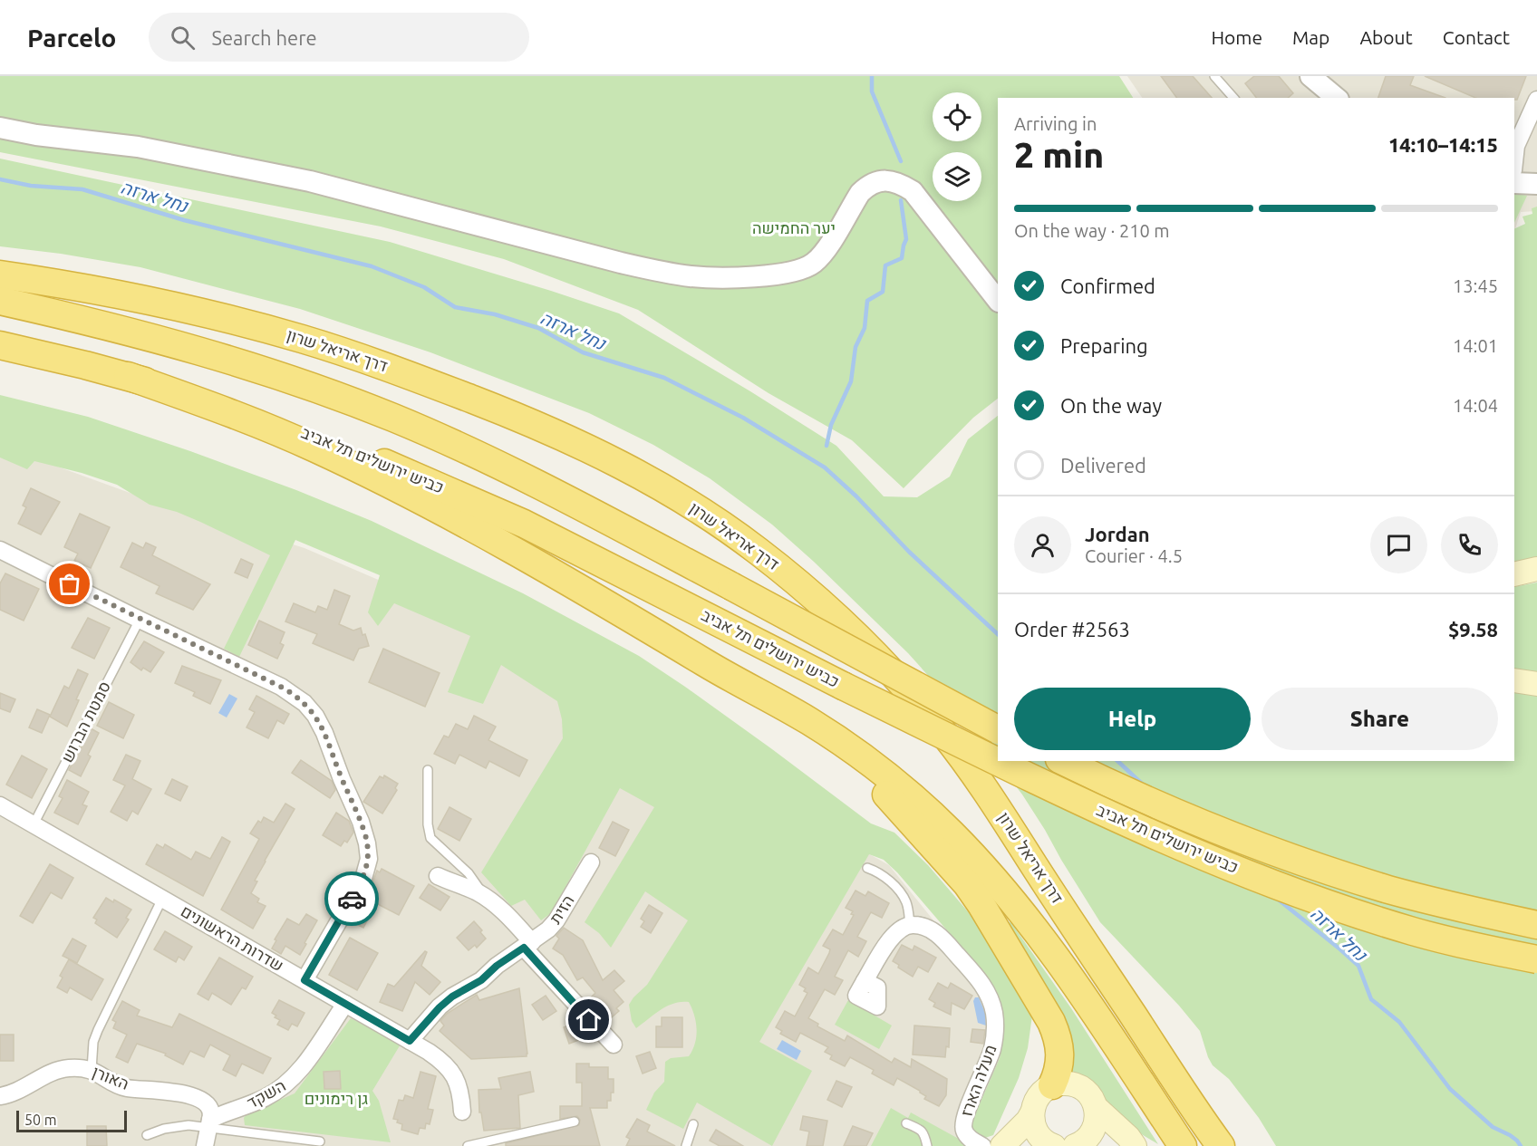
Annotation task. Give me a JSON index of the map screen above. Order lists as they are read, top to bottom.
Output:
{
  "streets": {
    "highway": ["דרך אריאל שרון", "כביש ירושלים תל אביב"],
    "street": [
      "הזית",
      "שדרות הראשונים",
      "האורן",
      "מעלה הארז",
      "השקד"
    ],
    "lane": ["סמטת הברוש"]
  },
  "crossings": [
    ["סמטת הברוש", "שדרות הראשונים"],
    ["הזית", "שדרות הראשונים"],
    ["שדרות הראשונים", "השקד"],
    ["האורן", "השקד"]
  ],
  "water": ["נחל ארזה"],
  "parks": ["יער החמישה", "גן רימונים"],
  "scale_bar": "50 m",
  "page": {
    "header": "Parcelo",
    "search": "Search here",
    "nav": [
      "Home",
      "Map",
      "About",
      "Contact"
    ],
    "heading": ["2 min", "Arriving in", "14:10–14:15"],
    "panel": [
      "Jordan",
      "Courier · 4.5",
      "Order #2563",
      "$9.58"
    ],
    "bar": "On the way · 210 m",
    "list": [
      ["Confirmed", "13:45"],
      ["Preparing", "14:01"],
      ["On the way", "14:04"],
      "Delivered"
    ],
    "buttons": ["Help", "Share"],
    "scale": "50 m"
  }
}
